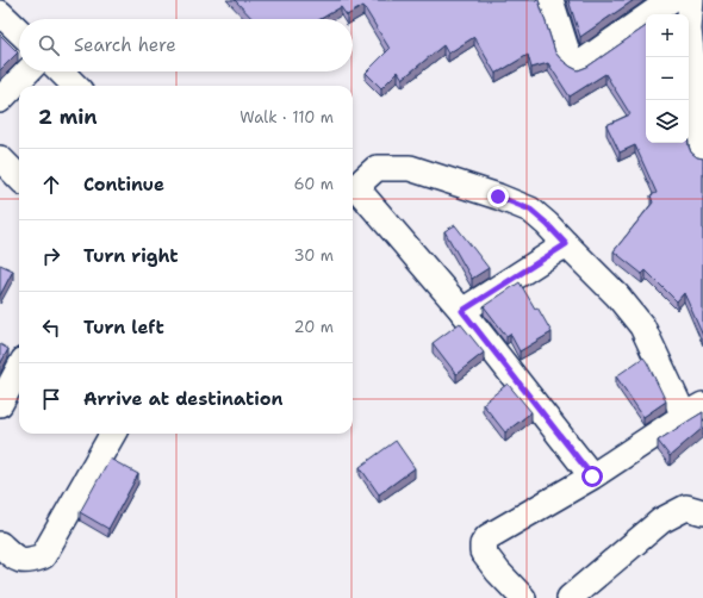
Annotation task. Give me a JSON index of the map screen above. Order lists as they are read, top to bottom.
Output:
{
  "page": {
    "map_buttons": ["+", "−"],
    "search": "Search here",
    "heading": ["2 min", "Walk · 110 m"],
    "list": [
      ["Continue", "60 m"],
      ["Turn right", "30 m"],
      ["Turn left", "20 m"],
      "Arrive at destination"
    ]
  }
}
